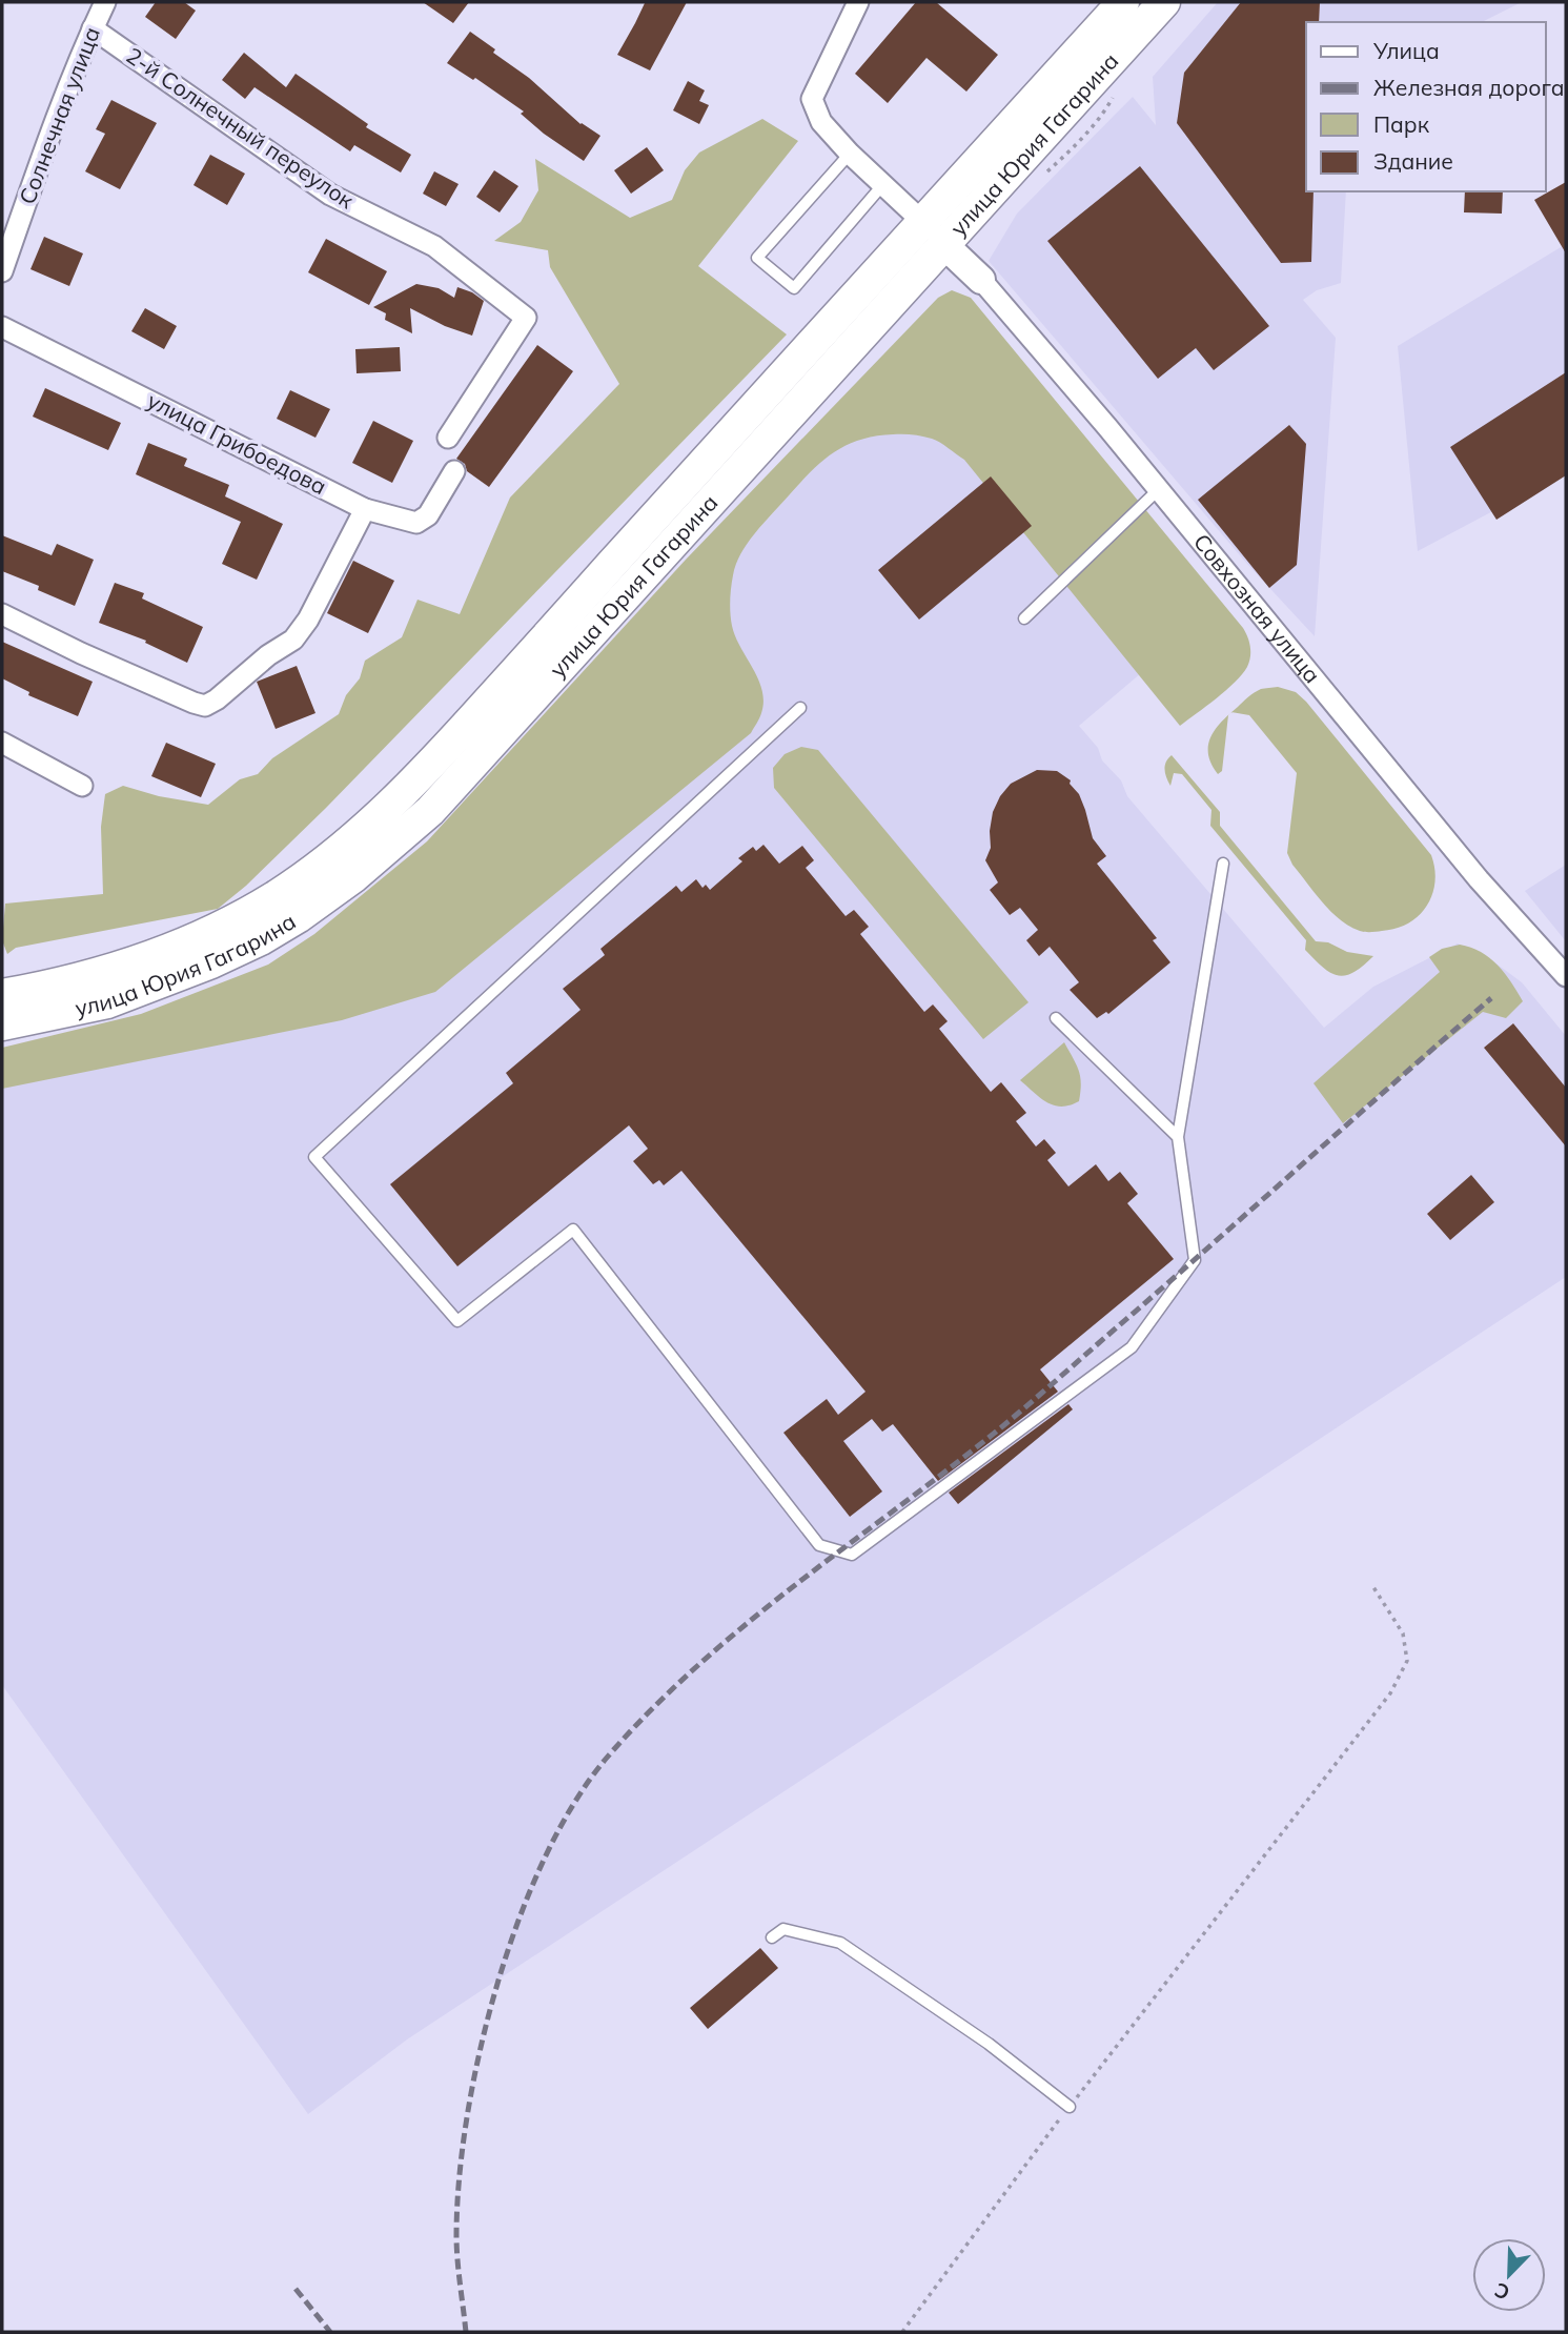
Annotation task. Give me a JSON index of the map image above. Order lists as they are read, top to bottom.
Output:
{
  "streets": {
    "main road": ["улица Юрия Гагарина"],
    "street": [
      "Солнечная улица",
      "2-й Солнечный переулок",
      "улица Грибоедова",
      "Совхозная улица"
    ]
  },
  "crossings": [
    ["Солнечная улица", "2-й Солнечный переулок"],
    ["улица Юрия Гагарина", "Совхозная улица"]
  ],
  "legend": [
    "Улица",
    "Железная дорога",
    "Парк",
    "Здание"
  ],
  "north": "bottom left"
}
